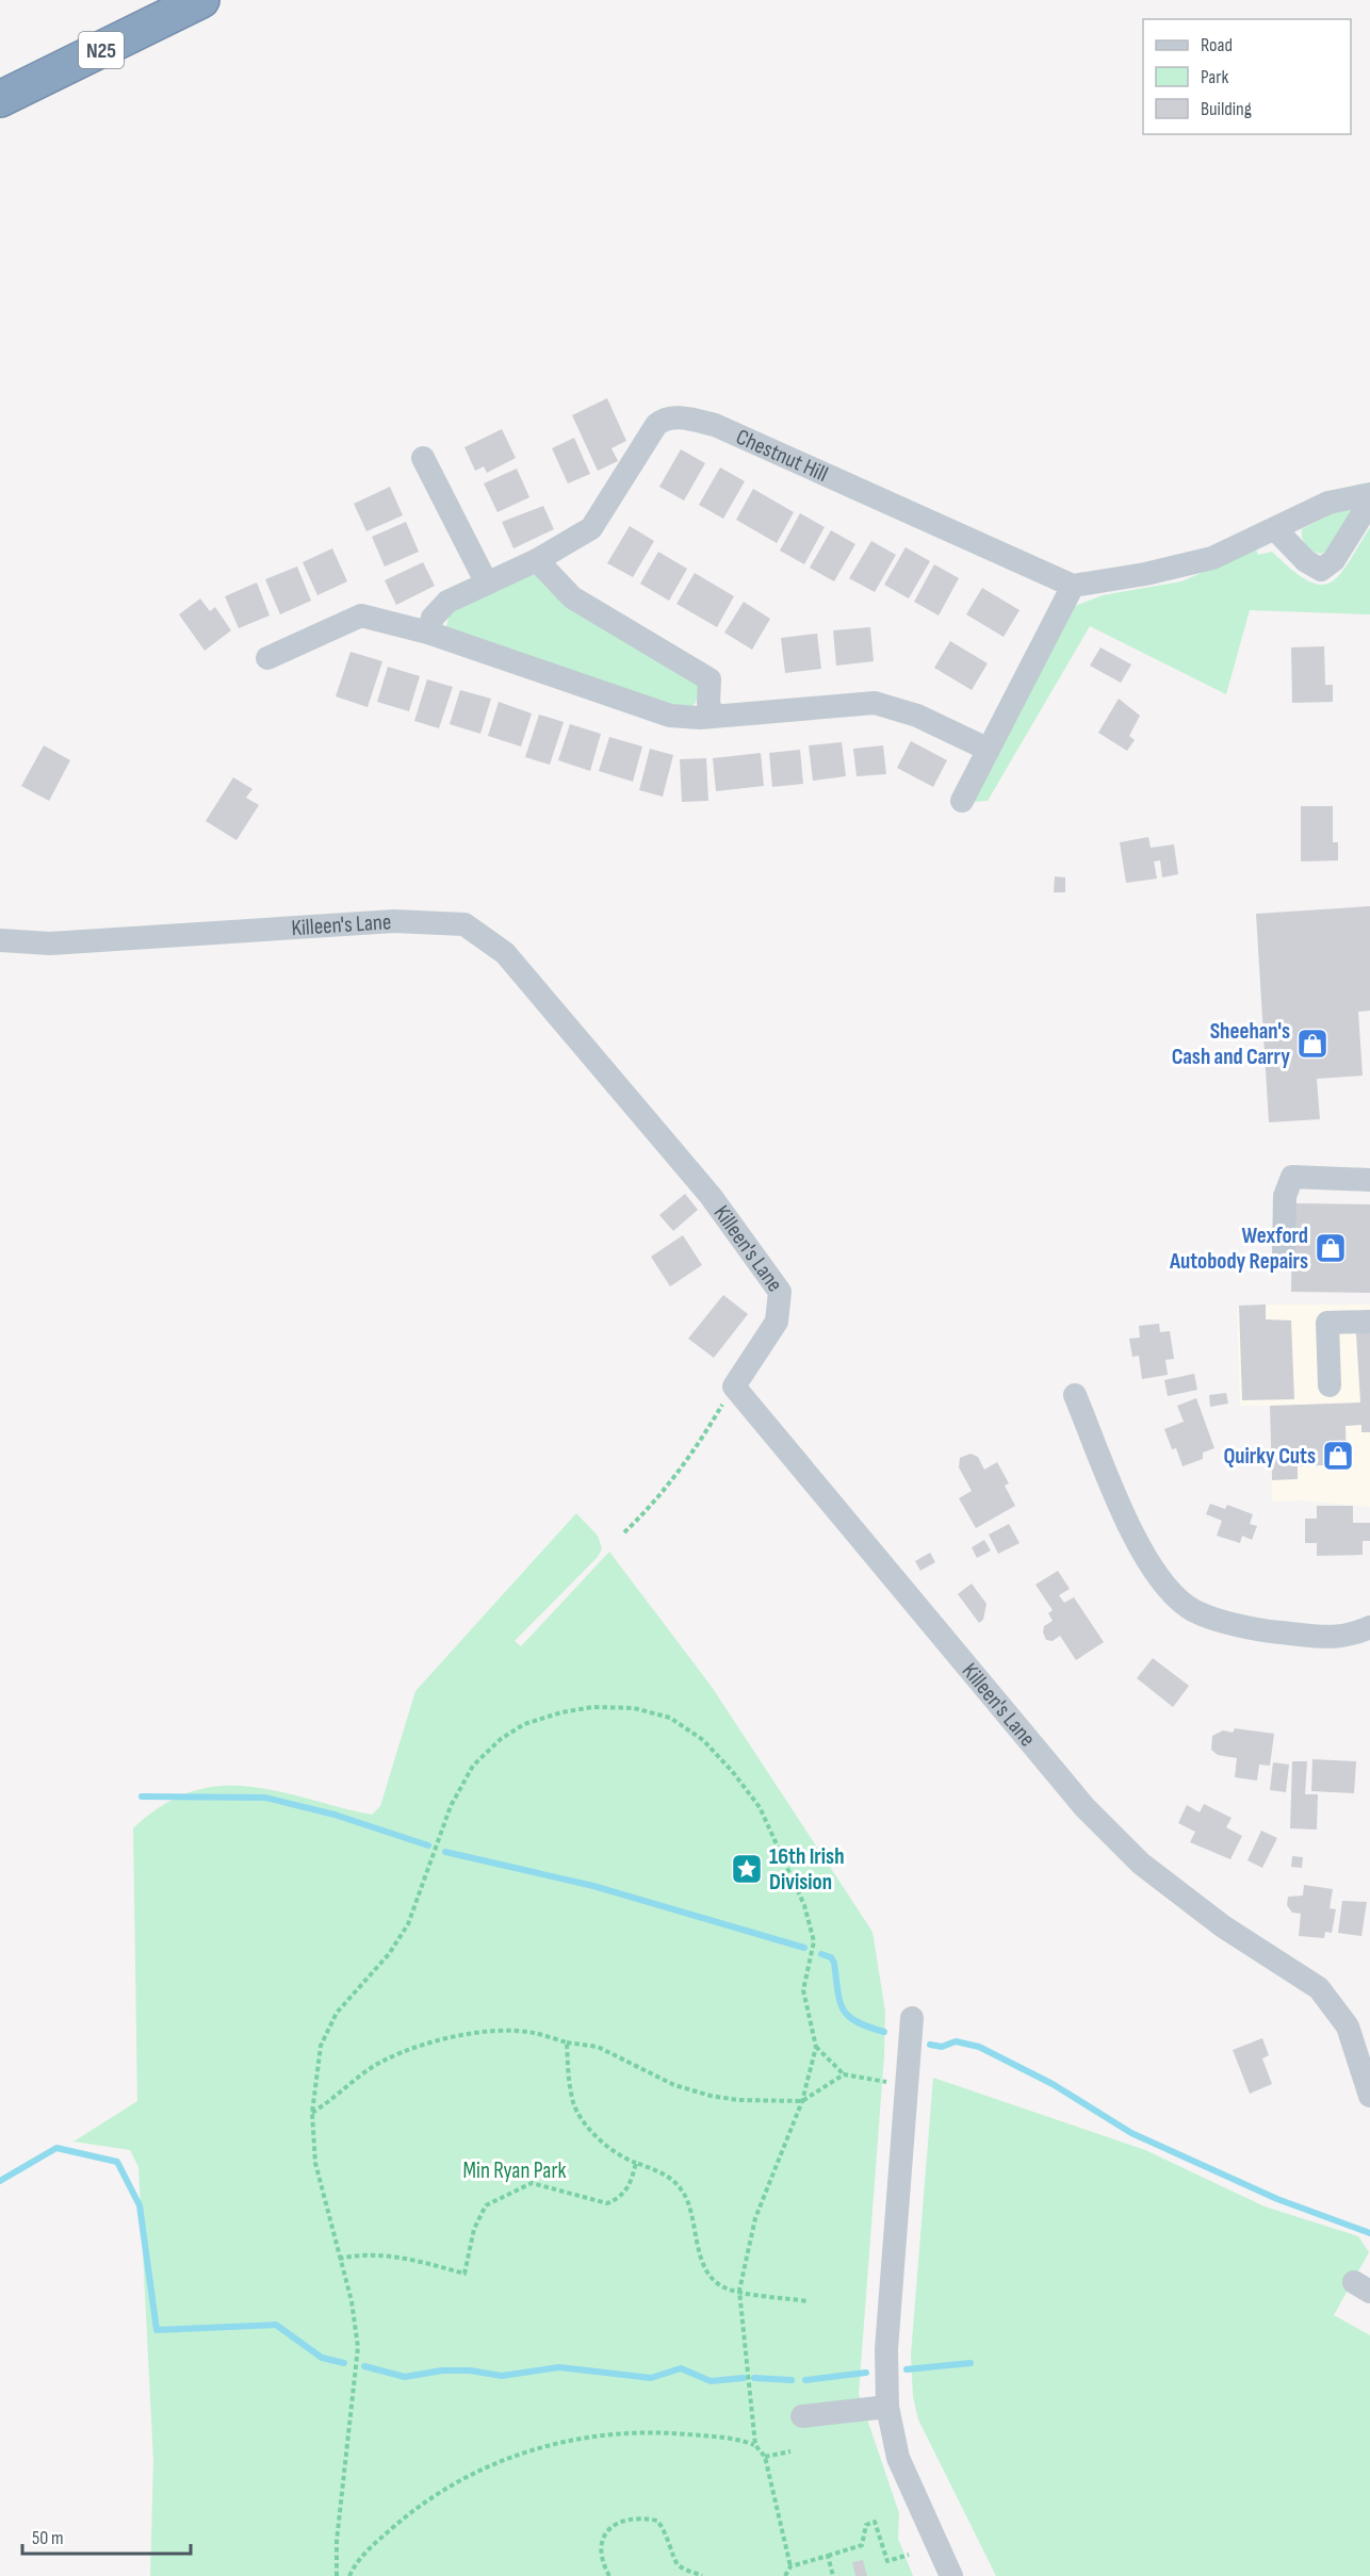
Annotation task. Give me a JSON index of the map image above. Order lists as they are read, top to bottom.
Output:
{
  "streets": {
    "highway": ["N25"],
    "street": ["Chestnut Hill", "Killeen's Lane"]
  },
  "parks": ["Min Ryan Park"],
  "places": {
    "shop": ["Sheehan's Cash and Carry", "Wexford Autobody Repairs", "Quirky Cuts"],
    "place": ["16th Irish Division"]
  },
  "legend": ["Road", "Park", "Building"],
  "scale_bar": "50 m"
}
